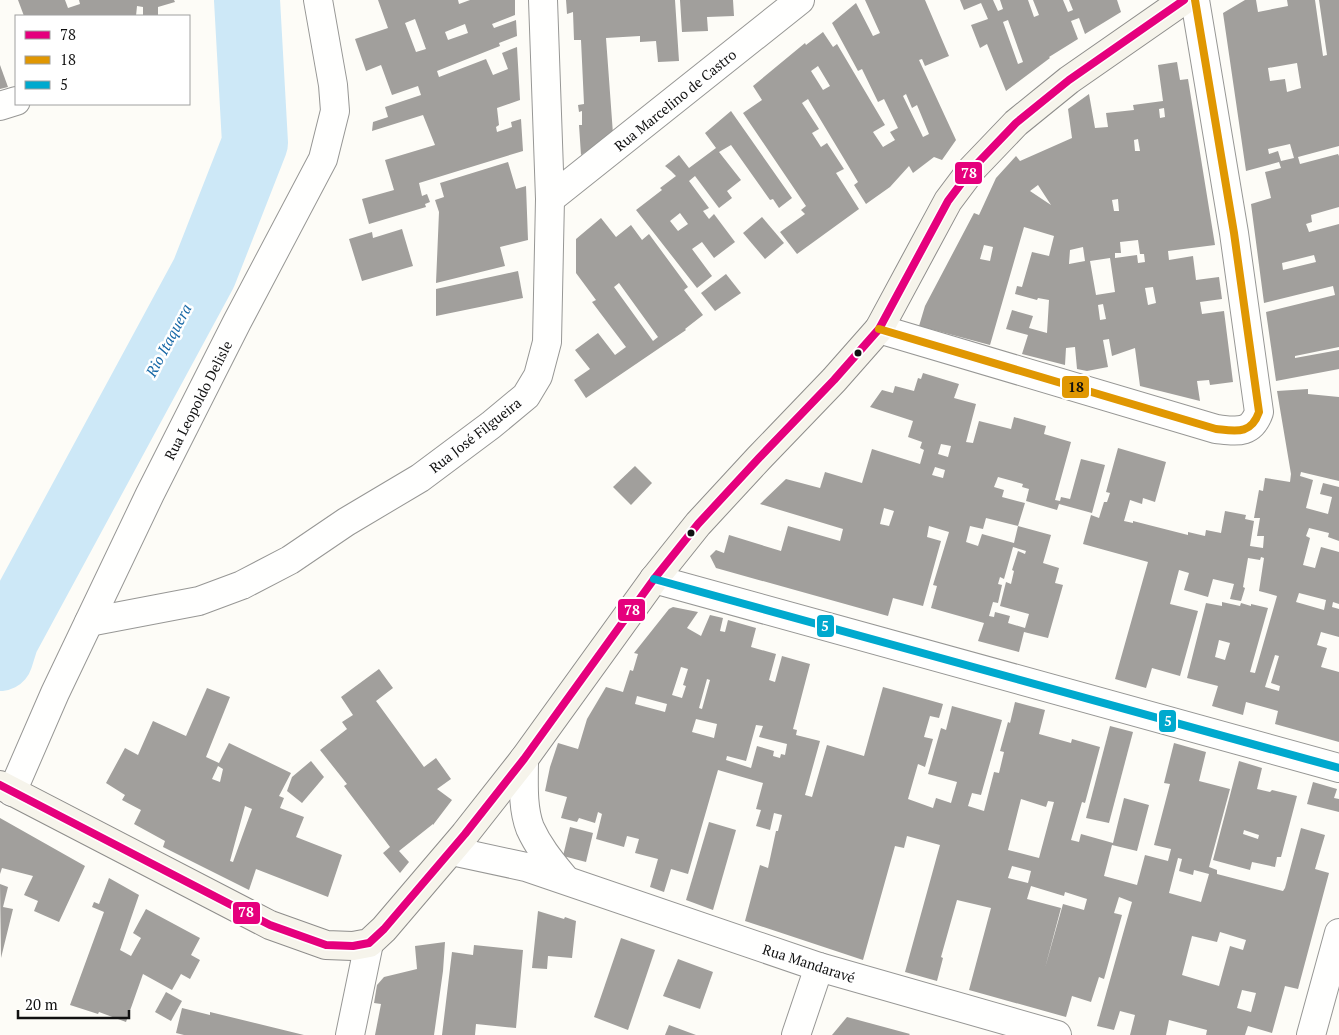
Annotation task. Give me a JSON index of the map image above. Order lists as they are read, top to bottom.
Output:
{
  "streets": {
    "street": [
      "Rua Marcelino de Castro",
      "Rua Leopoldo Delisle",
      "Rua José Filgueira",
      "Rua Mandaravé"
    ]
  },
  "crossings": [
    ["Rua Marcelino de Castro", "Rua José Filgueira"],
    ["Rua Leopoldo Delisle", "Rua José Filgueira"]
  ],
  "water": ["Rio Itaquera"],
  "lines": ["transit line 78", "transit line 18", "transit line 5"],
  "legend": ["78", "18", "5"],
  "scale_bar": "20 m"
}
